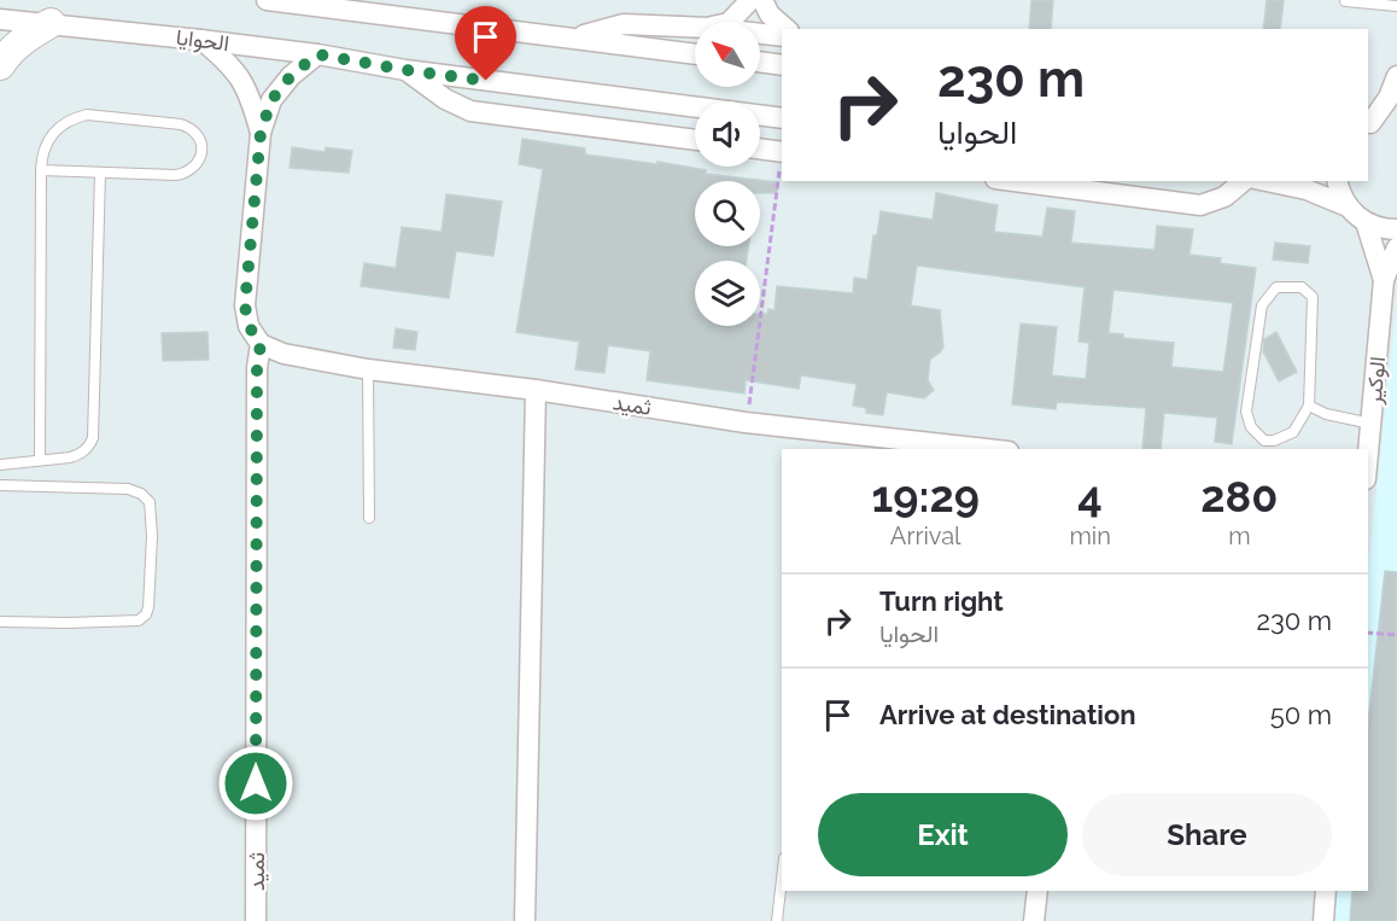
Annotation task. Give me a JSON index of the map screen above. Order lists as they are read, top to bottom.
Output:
{
  "streets": {
    "street": ["الحوايا", "الوكير", "ثميد"]
  },
  "north": "top left",
  "page": {
    "turn": ["230 m", "الحوايا"],
    "eta": [
      "19:29",
      "Arrival",
      "4",
      "min",
      "280",
      "m"
    ],
    "list": [
      {
        "name": "Turn right",
        "note": "الحوايا",
        "value": "230 m"
      },
      {
        "name": "Arrive at destination",
        "value": "50 m"
      }
    ],
    "buttons": ["Exit", "Share"]
  }
}
